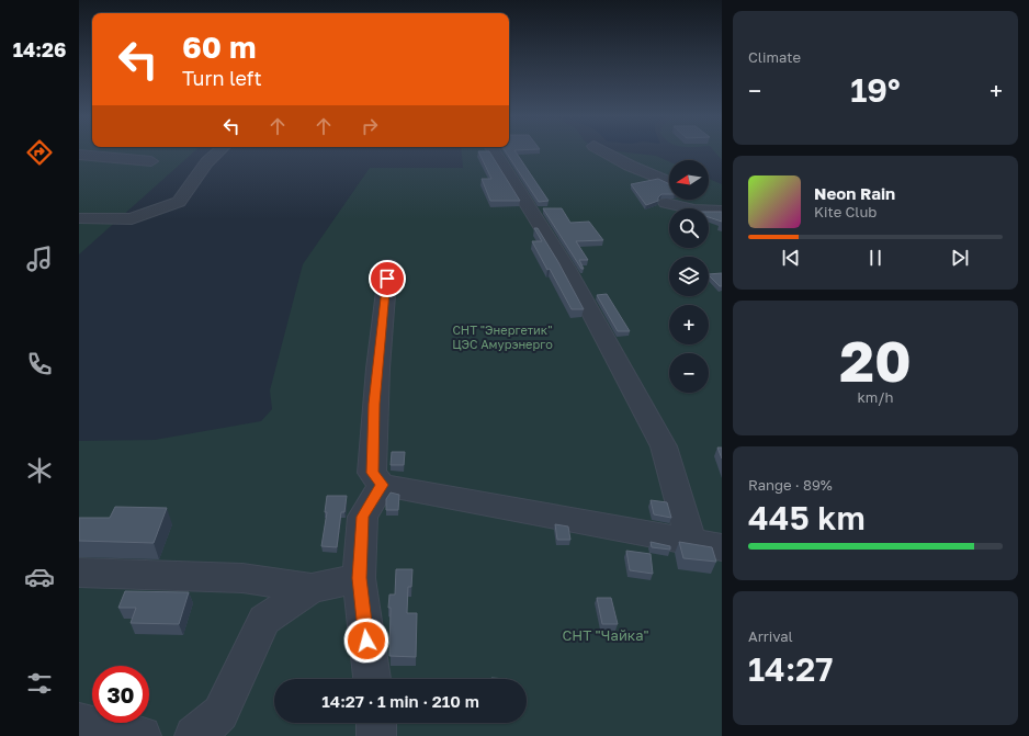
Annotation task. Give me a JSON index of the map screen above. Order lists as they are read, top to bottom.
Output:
{
  "parks": ["СНТ \"Энергетик\" ЦЭС Амурэнерго", "СНТ \"Чайка\""],
  "north": "left",
  "page": {
    "tabs": "14:26",
    "tile": [
      "Climate",
      ["20", "km/h"],
      ["Range · 89%", "445 km"],
      ["Arrival", "14:27"]
    ],
    "turn": ["60 m", "Turn left"],
    "heat": ["−", "19°", "+"],
    "map_buttons": ["+", "−"],
    "song": ["Neon Rain", "Kite Club"],
    "limit": "30",
    "trip": "14:27 · 1 min · 210 m"
  }
}
